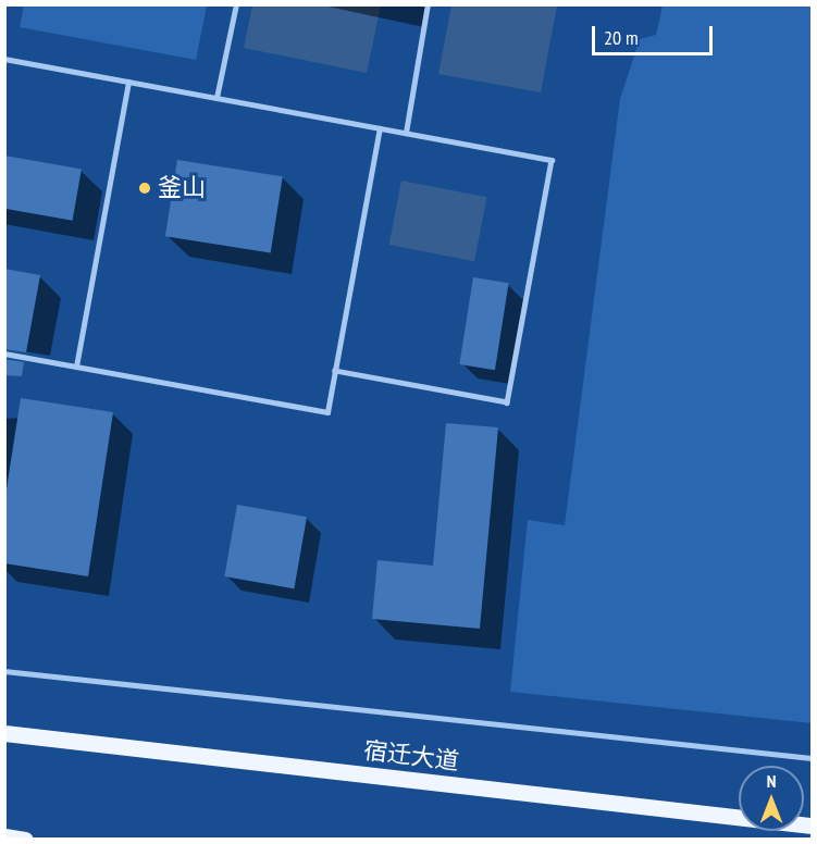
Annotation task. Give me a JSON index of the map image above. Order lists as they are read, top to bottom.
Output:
{
  "streets": {
    "main road": ["宿迁大道"]
  },
  "places": ["釜山"],
  "scale_bar": "20 m",
  "north": "top"
}
